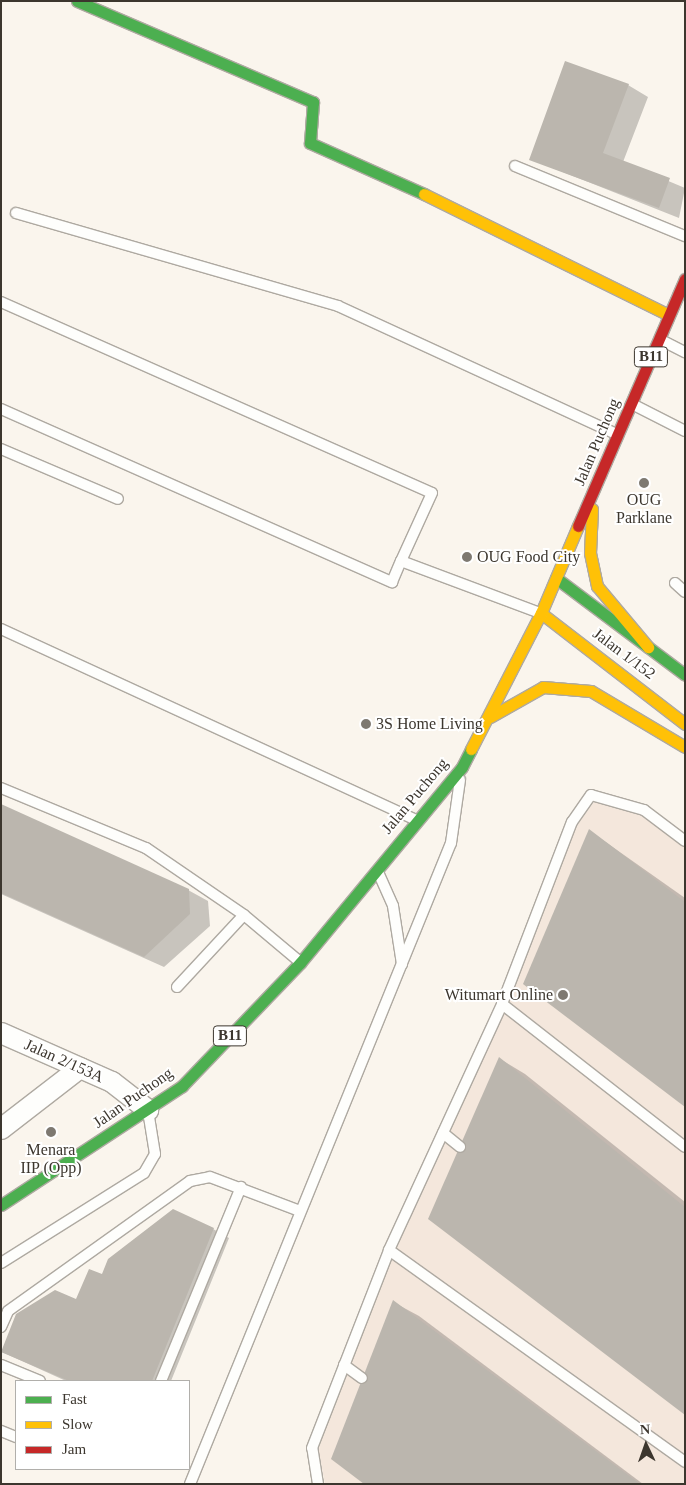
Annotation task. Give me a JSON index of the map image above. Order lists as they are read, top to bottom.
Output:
{
  "streets": {
    "main road": ["B11", "Jalan Puchong", "Jalan 1/152"],
    "street": ["Jalan 2/153A"]
  },
  "crossings": [
    ["Jalan Puchong", "Jalan 1/152"],
    ["Jalan Puchong", "Jalan 2/153A"]
  ],
  "places": [
    "OUG Parklane",
    "OUG Food City",
    "3S Home Living",
    "Witumart Online",
    "Menara IIP (Opp)"
  ],
  "legend": ["Fast", "Slow", "Jam"],
  "north": "top"
}
